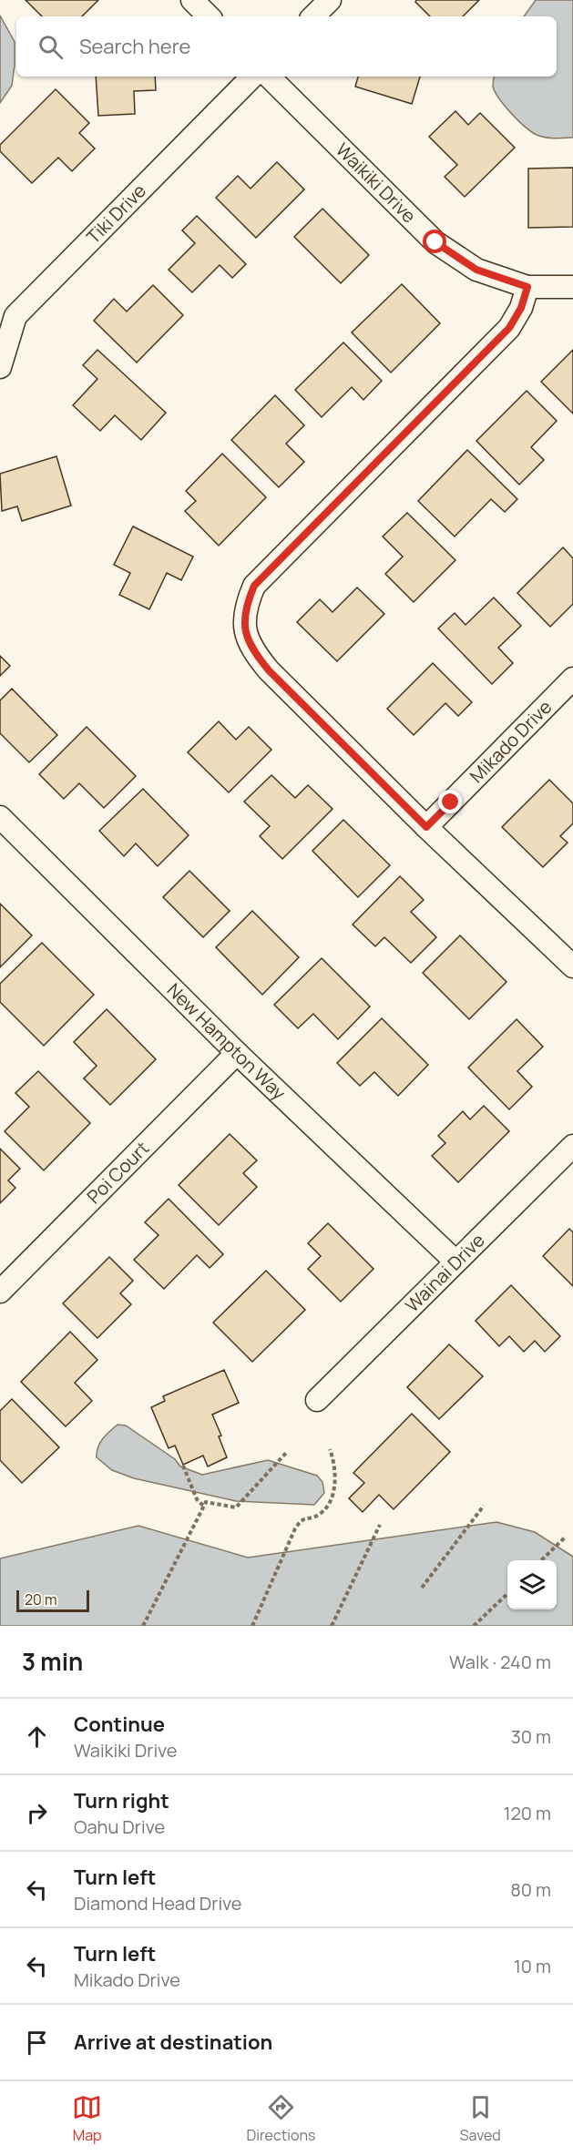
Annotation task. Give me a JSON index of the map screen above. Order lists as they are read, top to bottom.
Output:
{
  "streets": {
    "street": [
      "Waikiki Drive",
      "Tiki Drive",
      "Mikado Drive",
      "New Hampton Way",
      "Poi Court",
      "Wainai Drive"
    ]
  },
  "crossings": [
    ["New Hampton Way", "Poi Court"],
    ["New Hampton Way", "Wainai Drive"]
  ],
  "scale_bar": "20 m",
  "page": {
    "search": "Search here",
    "scale": "20 m",
    "heading": ["3 min", "Walk · 240 m"],
    "list": [
      ["Continue", "Waikiki Drive", "30 m"],
      ["Turn right", "Oahu Drive", "120 m"],
      ["Turn left", "Diamond Head Drive", "80 m"],
      ["Turn left", "Mikado Drive", "10 m"],
      "Arrive at destination"
    ],
    "nav": ["Map", "Directions", "Saved"]
  }
}
